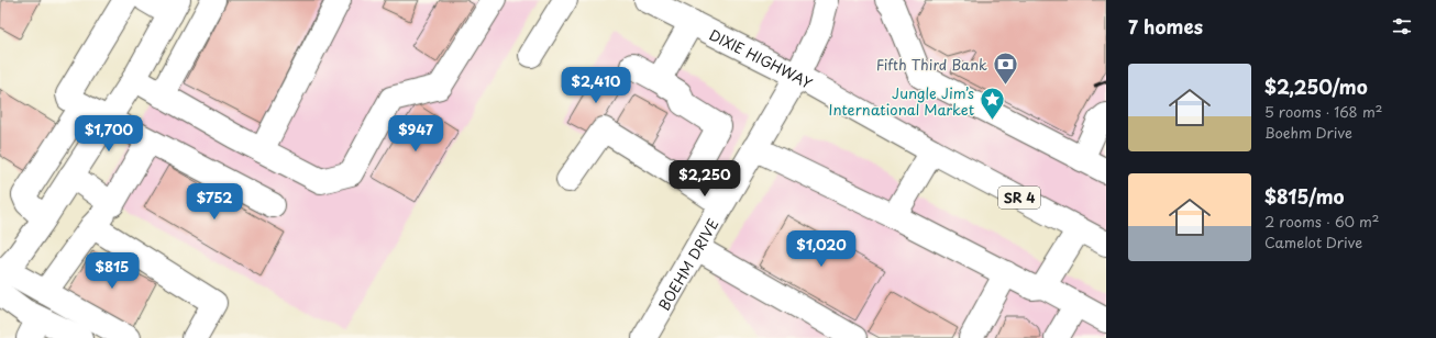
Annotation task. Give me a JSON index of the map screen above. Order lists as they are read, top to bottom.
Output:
{
  "streets": {
    "street": ["DIXIE HIGHWAY", "SR 4", "BOEHM DRIVE"]
  },
  "crossings": [
    ["DIXIE HIGHWAY", "BOEHM DRIVE"]
  ],
  "places": {
    "bank": ["Fifth Third Bank"],
    "place": ["Jungle Jim’s International Market"]
  },
  "page": {
    "heading": "7 homes",
    "list": [
      {
        "name": "$2,250/mo",
        "note": "5 rooms · 168 m² · Boehm Drive"
      },
      {
        "name": "$815/mo",
        "note": "2 rooms · 60 m² · Camelot Drive"
      }
    ],
    "price": [
      "$2,410",
      "$1,700",
      "$947",
      "$2,250",
      "$752",
      "$1,020",
      "$815"
    ]
  }
}
